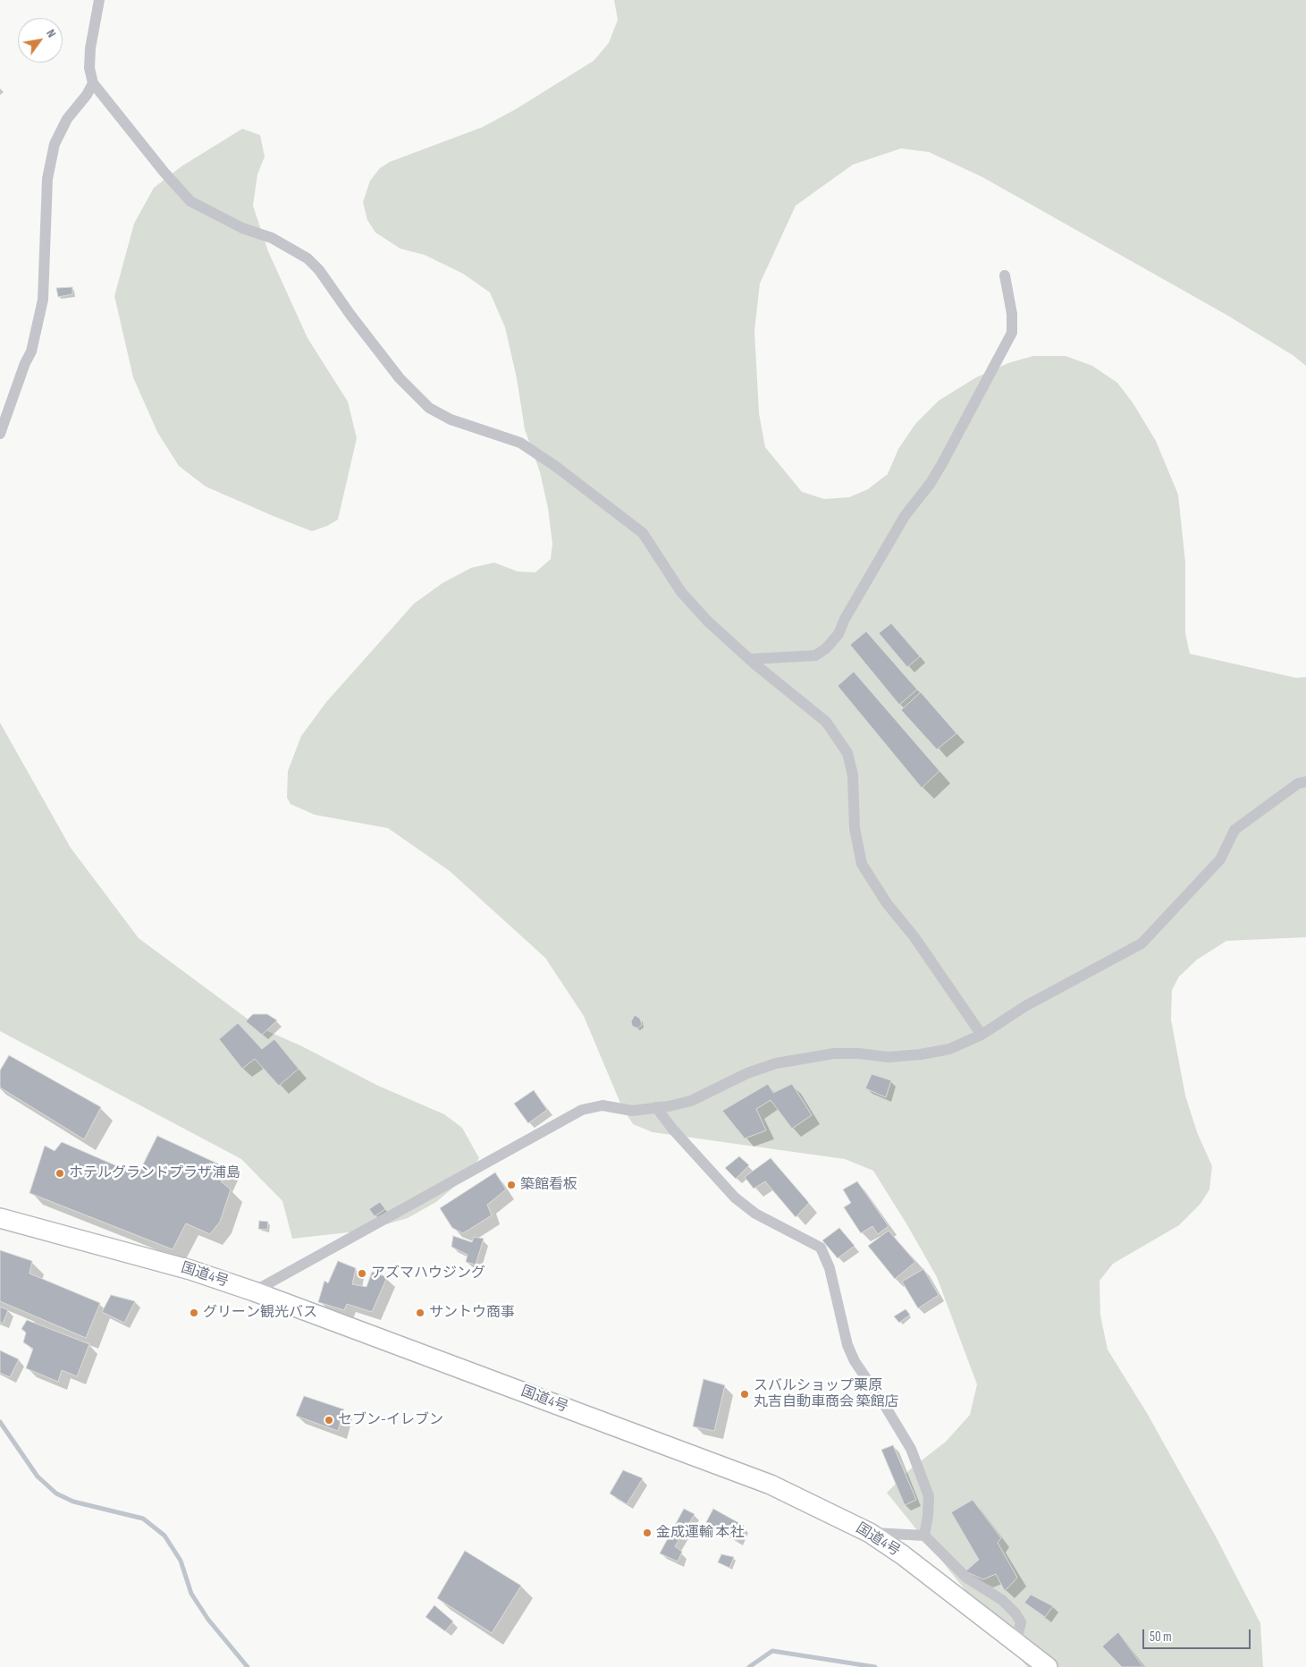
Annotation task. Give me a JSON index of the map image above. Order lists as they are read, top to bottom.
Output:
{
  "streets": {
    "highway": ["国道4号"]
  },
  "places": [
    "ホテルグランドプラザ浦島",
    "築館看板",
    "アズマハウジング",
    "グリーン観光バス",
    "サントウ商事",
    "スバルショップ栗原 丸吉自動車商会 築館店",
    "セブン-イレブン",
    "金成運輸 本社"
  ],
  "scale_bar": "50 m",
  "north": "top right"
}
